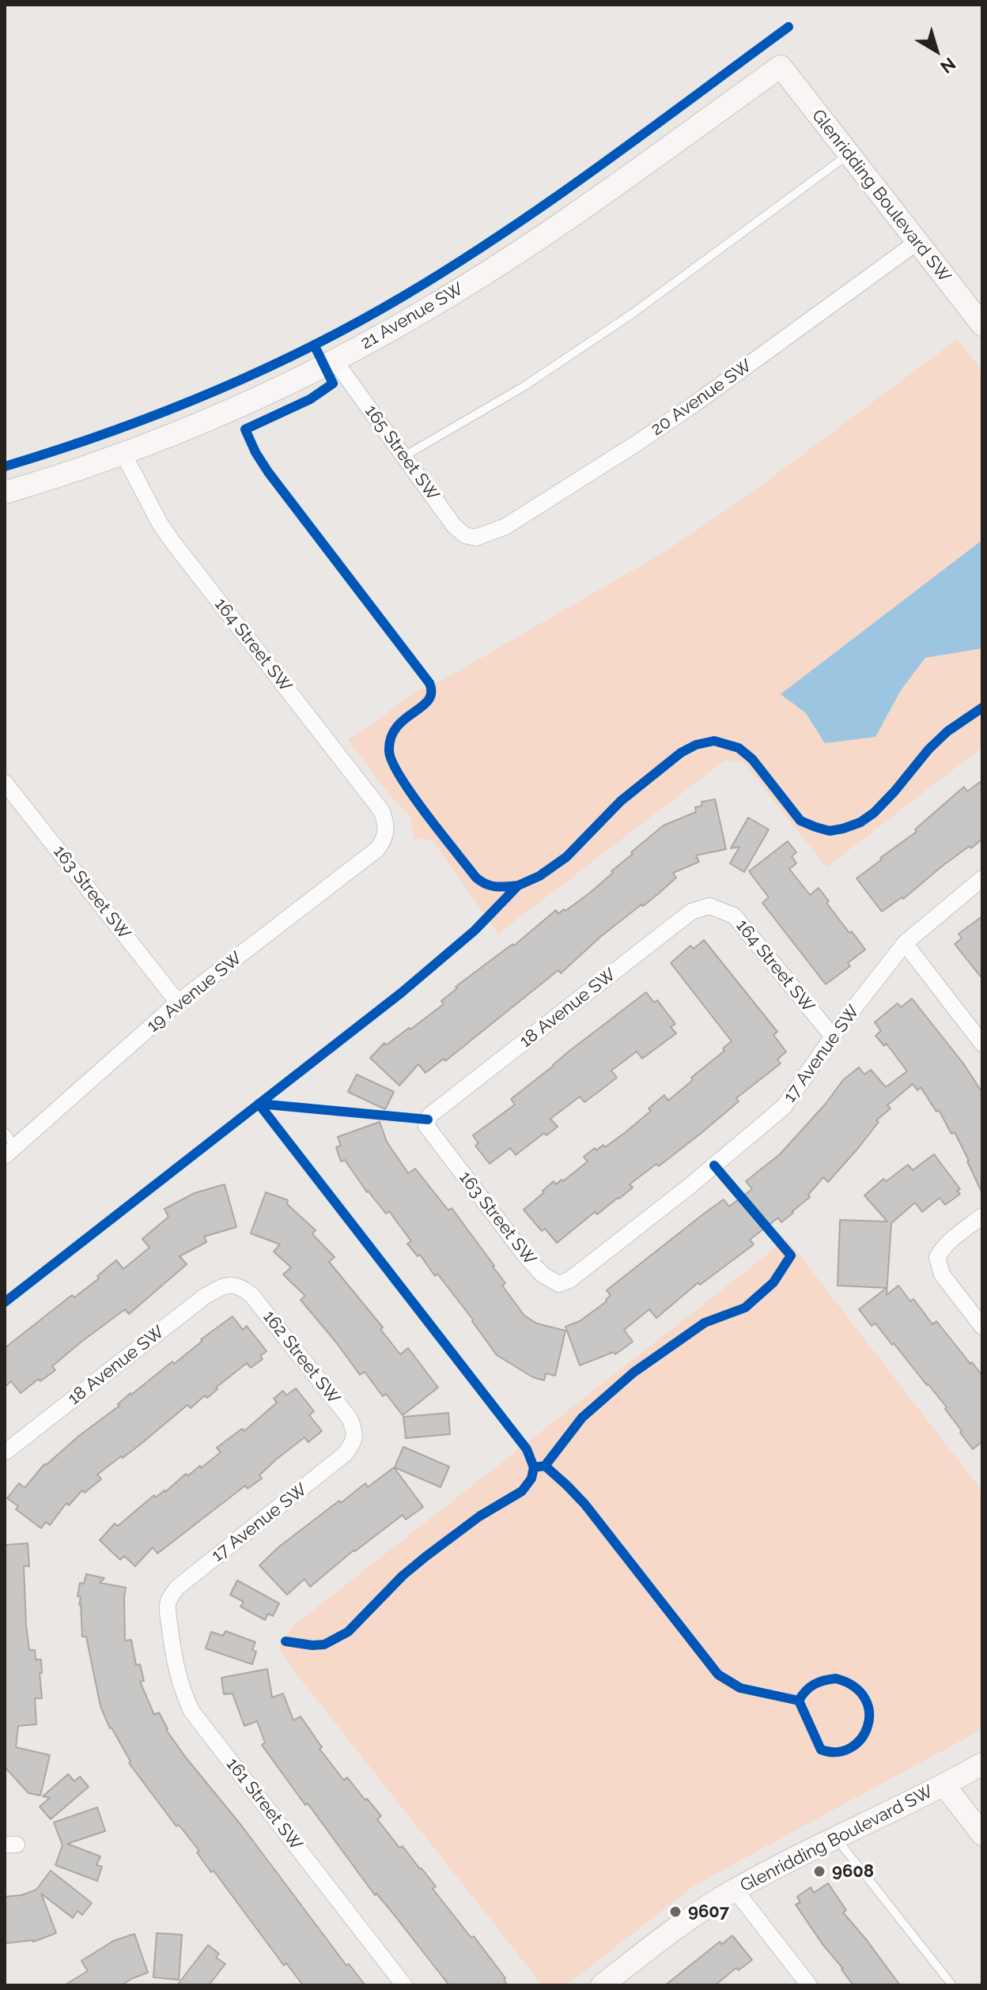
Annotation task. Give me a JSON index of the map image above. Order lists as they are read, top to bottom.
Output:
{
  "streets": {
    "street": [
      "Glenridding Boulevard SW",
      "21 Avenue SW",
      "20 Avenue SW",
      "165 Street SW",
      "164 Street SW",
      "163 Street SW",
      "19 Avenue SW",
      "18 Avenue SW",
      "17 Avenue SW",
      "162 Street SW",
      "161 Street SW"
    ]
  },
  "crossings": [
    ["Glenridding Boulevard SW", "21 Avenue SW"],
    ["Glenridding Boulevard SW", "20 Avenue SW"],
    ["21 Avenue SW", "165 Street SW"],
    ["21 Avenue SW", "164 Street SW"],
    ["20 Avenue SW", "165 Street SW"],
    ["164 Street SW", "19 Avenue SW"],
    ["164 Street SW", "18 Avenue SW"],
    ["164 Street SW", "17 Avenue SW"],
    ["163 Street SW", "19 Avenue SW"],
    ["163 Street SW", "18 Avenue SW"],
    ["163 Street SW", "17 Avenue SW"],
    ["18 Avenue SW", "162 Street SW"],
    ["17 Avenue SW", "162 Street SW"],
    ["17 Avenue SW", "161 Street SW"]
  ],
  "places": ["9608", "9607"],
  "north": "bottom right"
}
